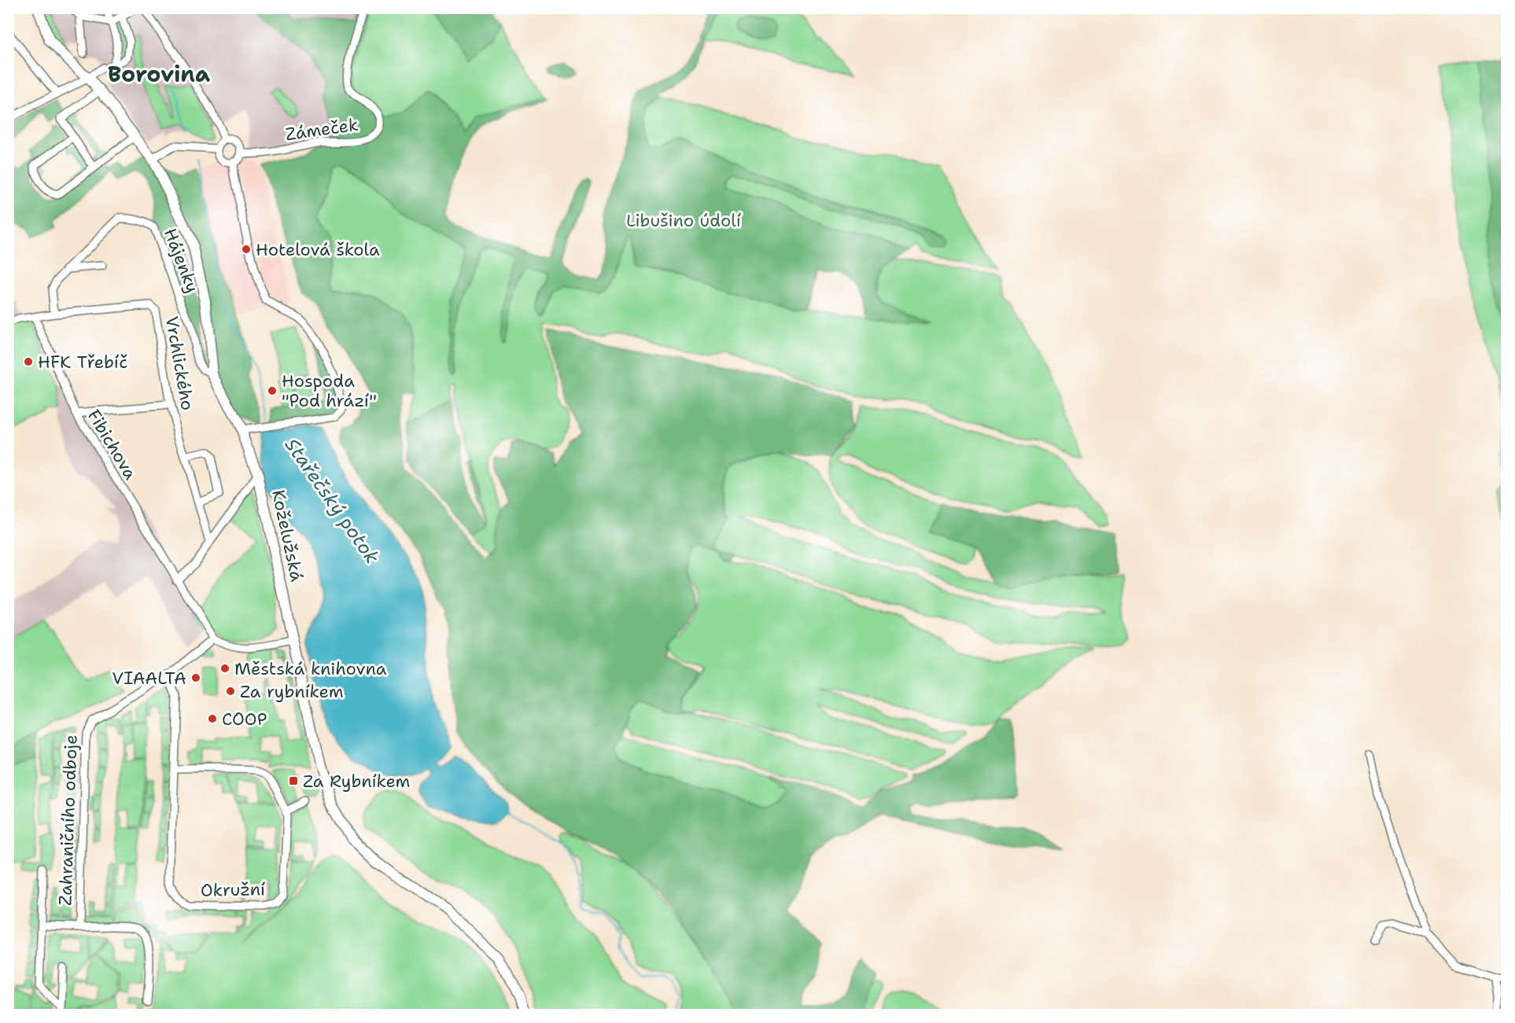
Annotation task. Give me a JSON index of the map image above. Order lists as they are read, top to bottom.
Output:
{
  "streets": {
    "main road": ["Koželužská"],
    "street": [
      "Zámeček",
      "Hájenky",
      "Vrchlického",
      "Fibichova",
      "Zahraničního odboje",
      "Okružní"
    ]
  },
  "crossings": [
    ["Hájenky", "Vrchlického"],
    ["Hájenky", "Koželužská"],
    ["Vrchlického", "Fibichova"],
    ["Zahraničního odboje", "Okružní"]
  ],
  "districts": ["Borovina"],
  "water": ["Stařečský potok"],
  "parks": ["Libušino údolí"],
  "places": {
    "other": [
      "Hotelová škola",
      "HFK Třebíč",
      "Hospoda \"Pod hrází\"",
      "Městská knihovna",
      "VIAALTA",
      "Za rybníkem",
      "COOP"
    ],
    "transit": ["Za Rybníkem"]
  }
}
